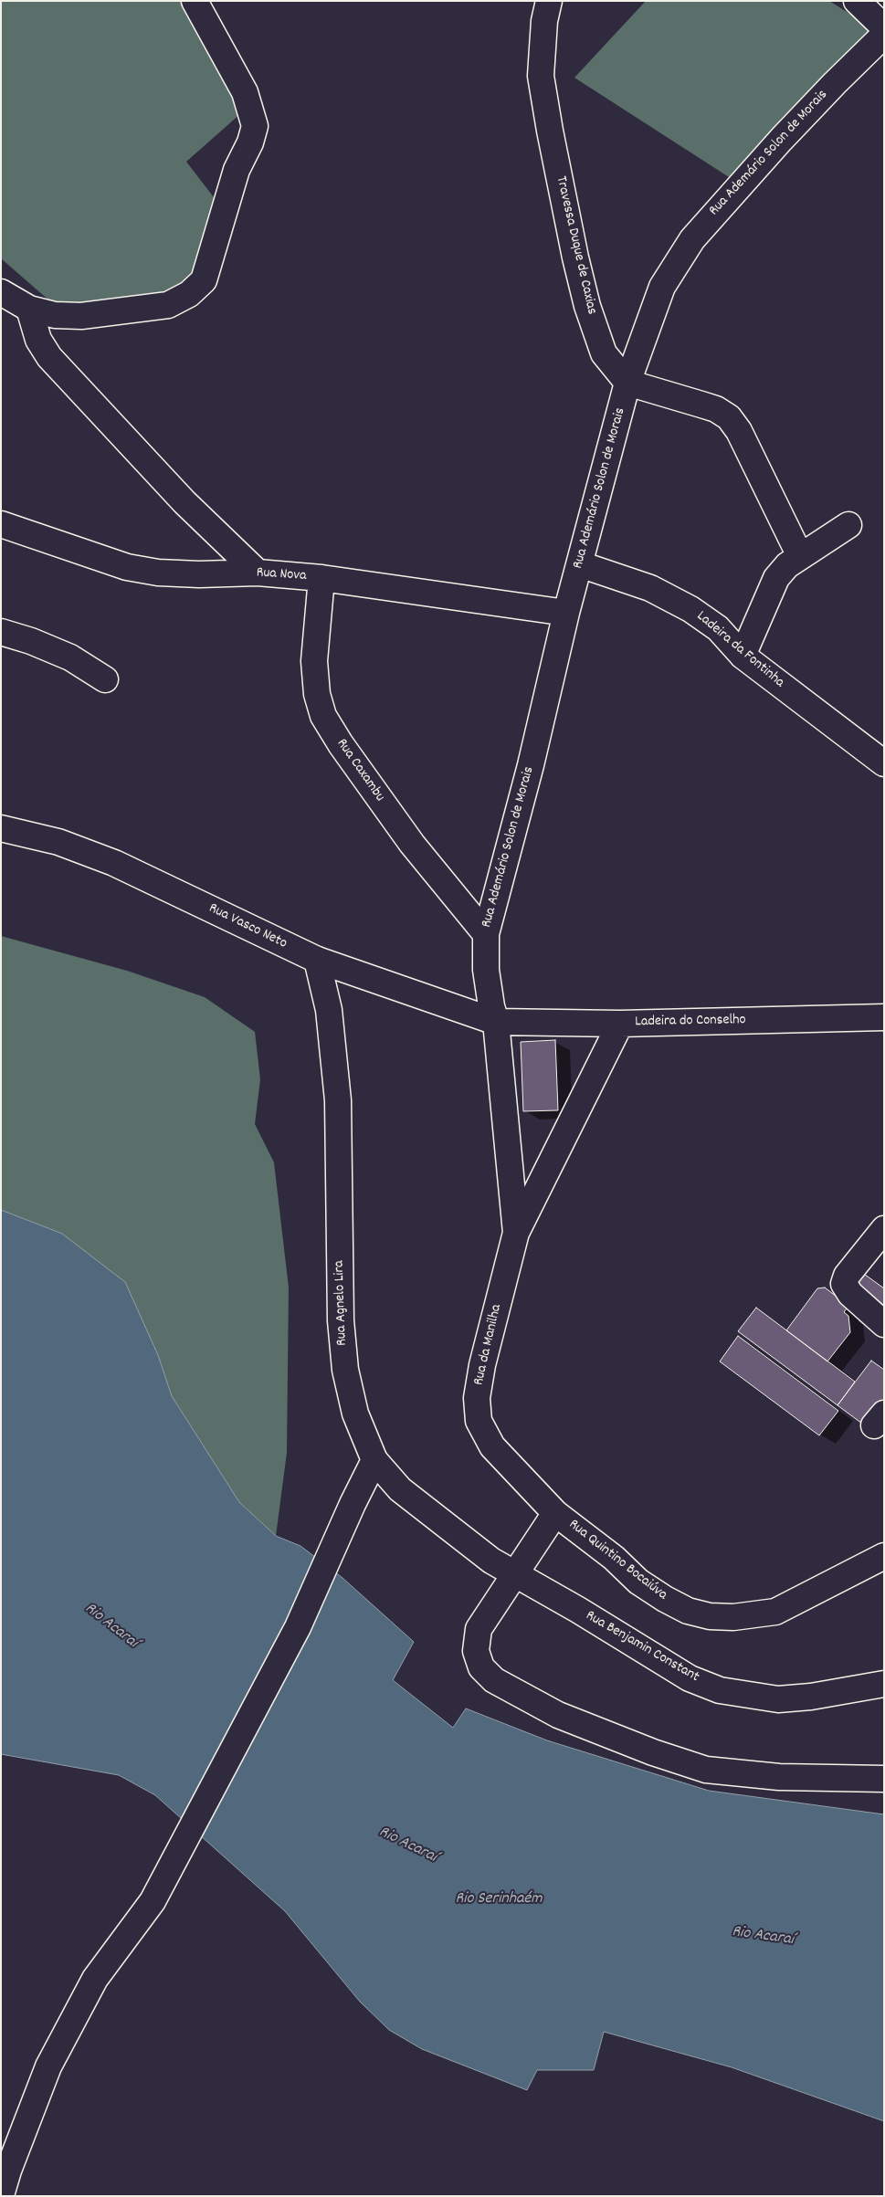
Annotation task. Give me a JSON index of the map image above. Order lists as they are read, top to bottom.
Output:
{
  "streets": {
    "street": [
      "Rua Ademário Solon de Morais",
      "Travessa Duque de Caxias",
      "Rua Nova",
      "Ladeira da Fontinha",
      "Rua Caxambu",
      "Rua Vasco Neto",
      "Ladeira do Conselho",
      "Rua Agnelo Lira",
      "Rua da Manilha",
      "Rua Quintino Bocaiúva",
      "Rua Benjamin Constant"
    ]
  },
  "crossings": [
    ["Rua Ademário Solon de Morais", "Travessa Duque de Caxias"],
    ["Rua Ademário Solon de Morais", "Rua Nova"],
    ["Rua Ademário Solon de Morais", "Ladeira da Fontinha"],
    ["Rua Ademário Solon de Morais", "Rua Caxambu"],
    ["Rua Ademário Solon de Morais", "Rua Vasco Neto"],
    ["Rua Ademário Solon de Morais", "Ladeira do Conselho"],
    ["Rua Ademário Solon de Morais", "Rua da Manilha"],
    ["Rua Nova", "Rua Caxambu"],
    ["Rua Vasco Neto", "Ladeira do Conselho"],
    ["Rua Vasco Neto", "Rua Agnelo Lira"],
    ["Rua Vasco Neto", "Rua da Manilha"],
    ["Ladeira do Conselho", "Rua da Manilha"],
    ["Rua Agnelo Lira", "Rua Benjamin Constant"],
    ["Rua da Manilha", "Rua Quintino Bocaiúva"]
  ],
  "water": ["Rio Acaraí", "Rio Serinhaém"]
}
